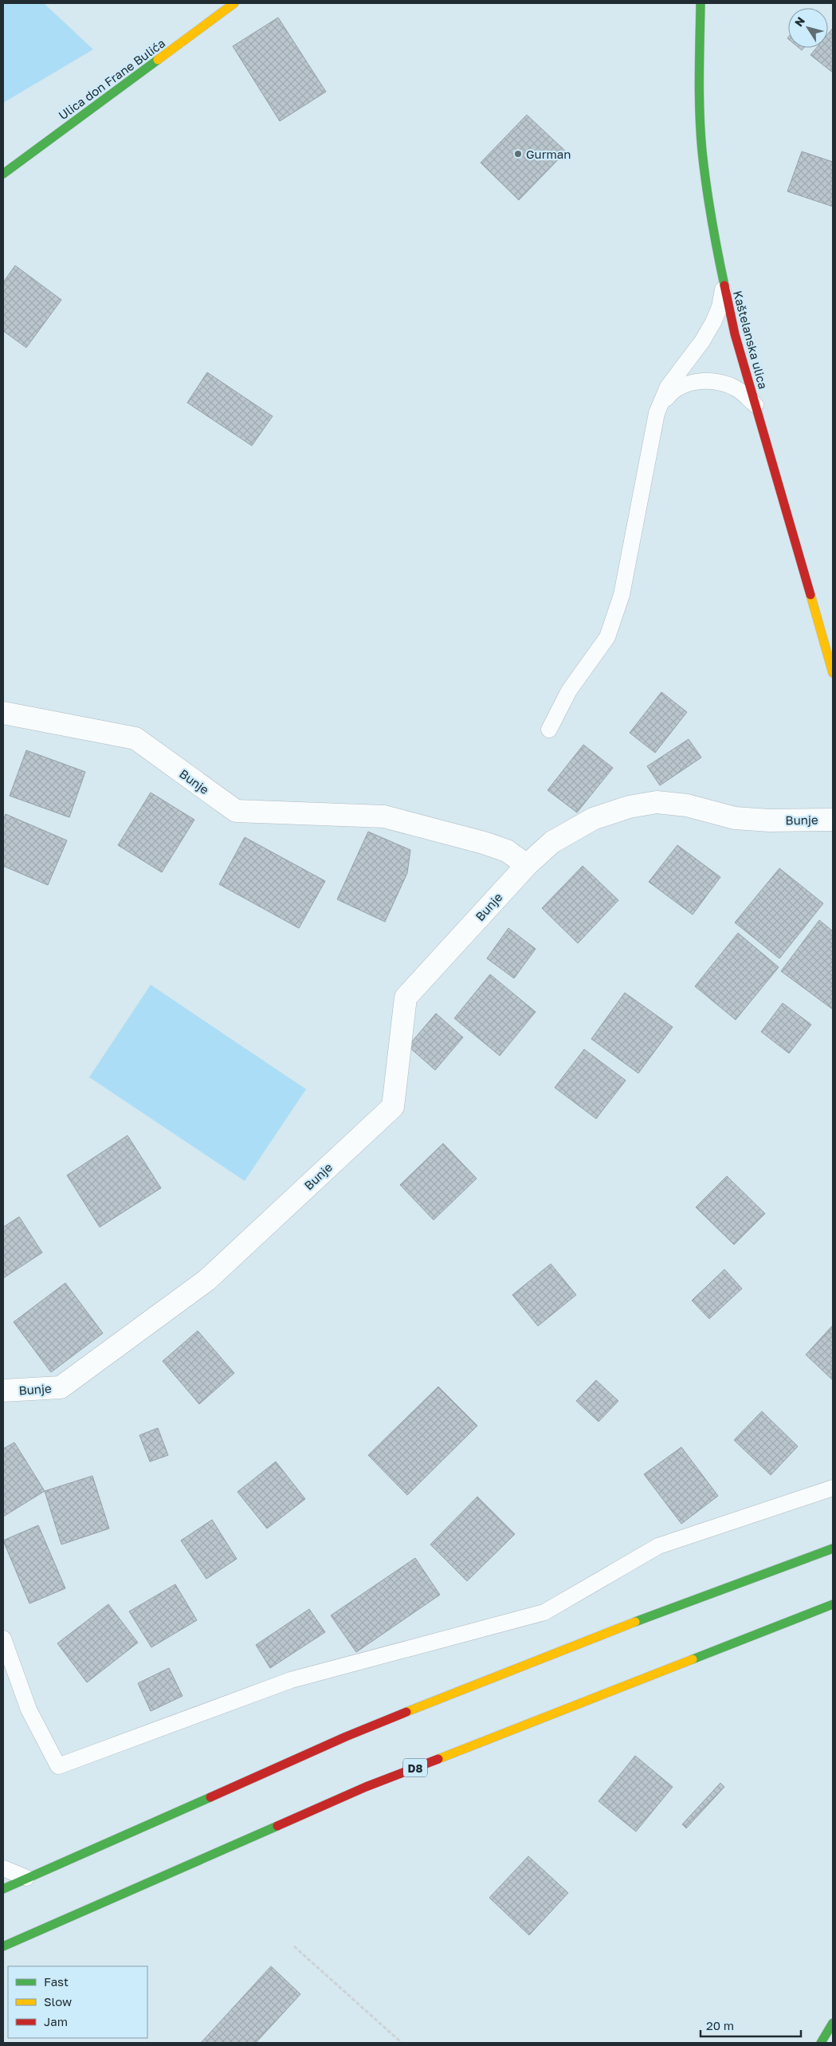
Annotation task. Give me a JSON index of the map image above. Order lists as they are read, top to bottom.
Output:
{
  "streets": {
    "main road": ["Ulica don Frane Bulića", "Kaštelanska ulica", "D8"],
    "street": ["Bunje"]
  },
  "places": ["Gurman"],
  "legend": ["Fast", "Slow", "Jam"],
  "scale_bar": "20 m",
  "north": "top left"
}
